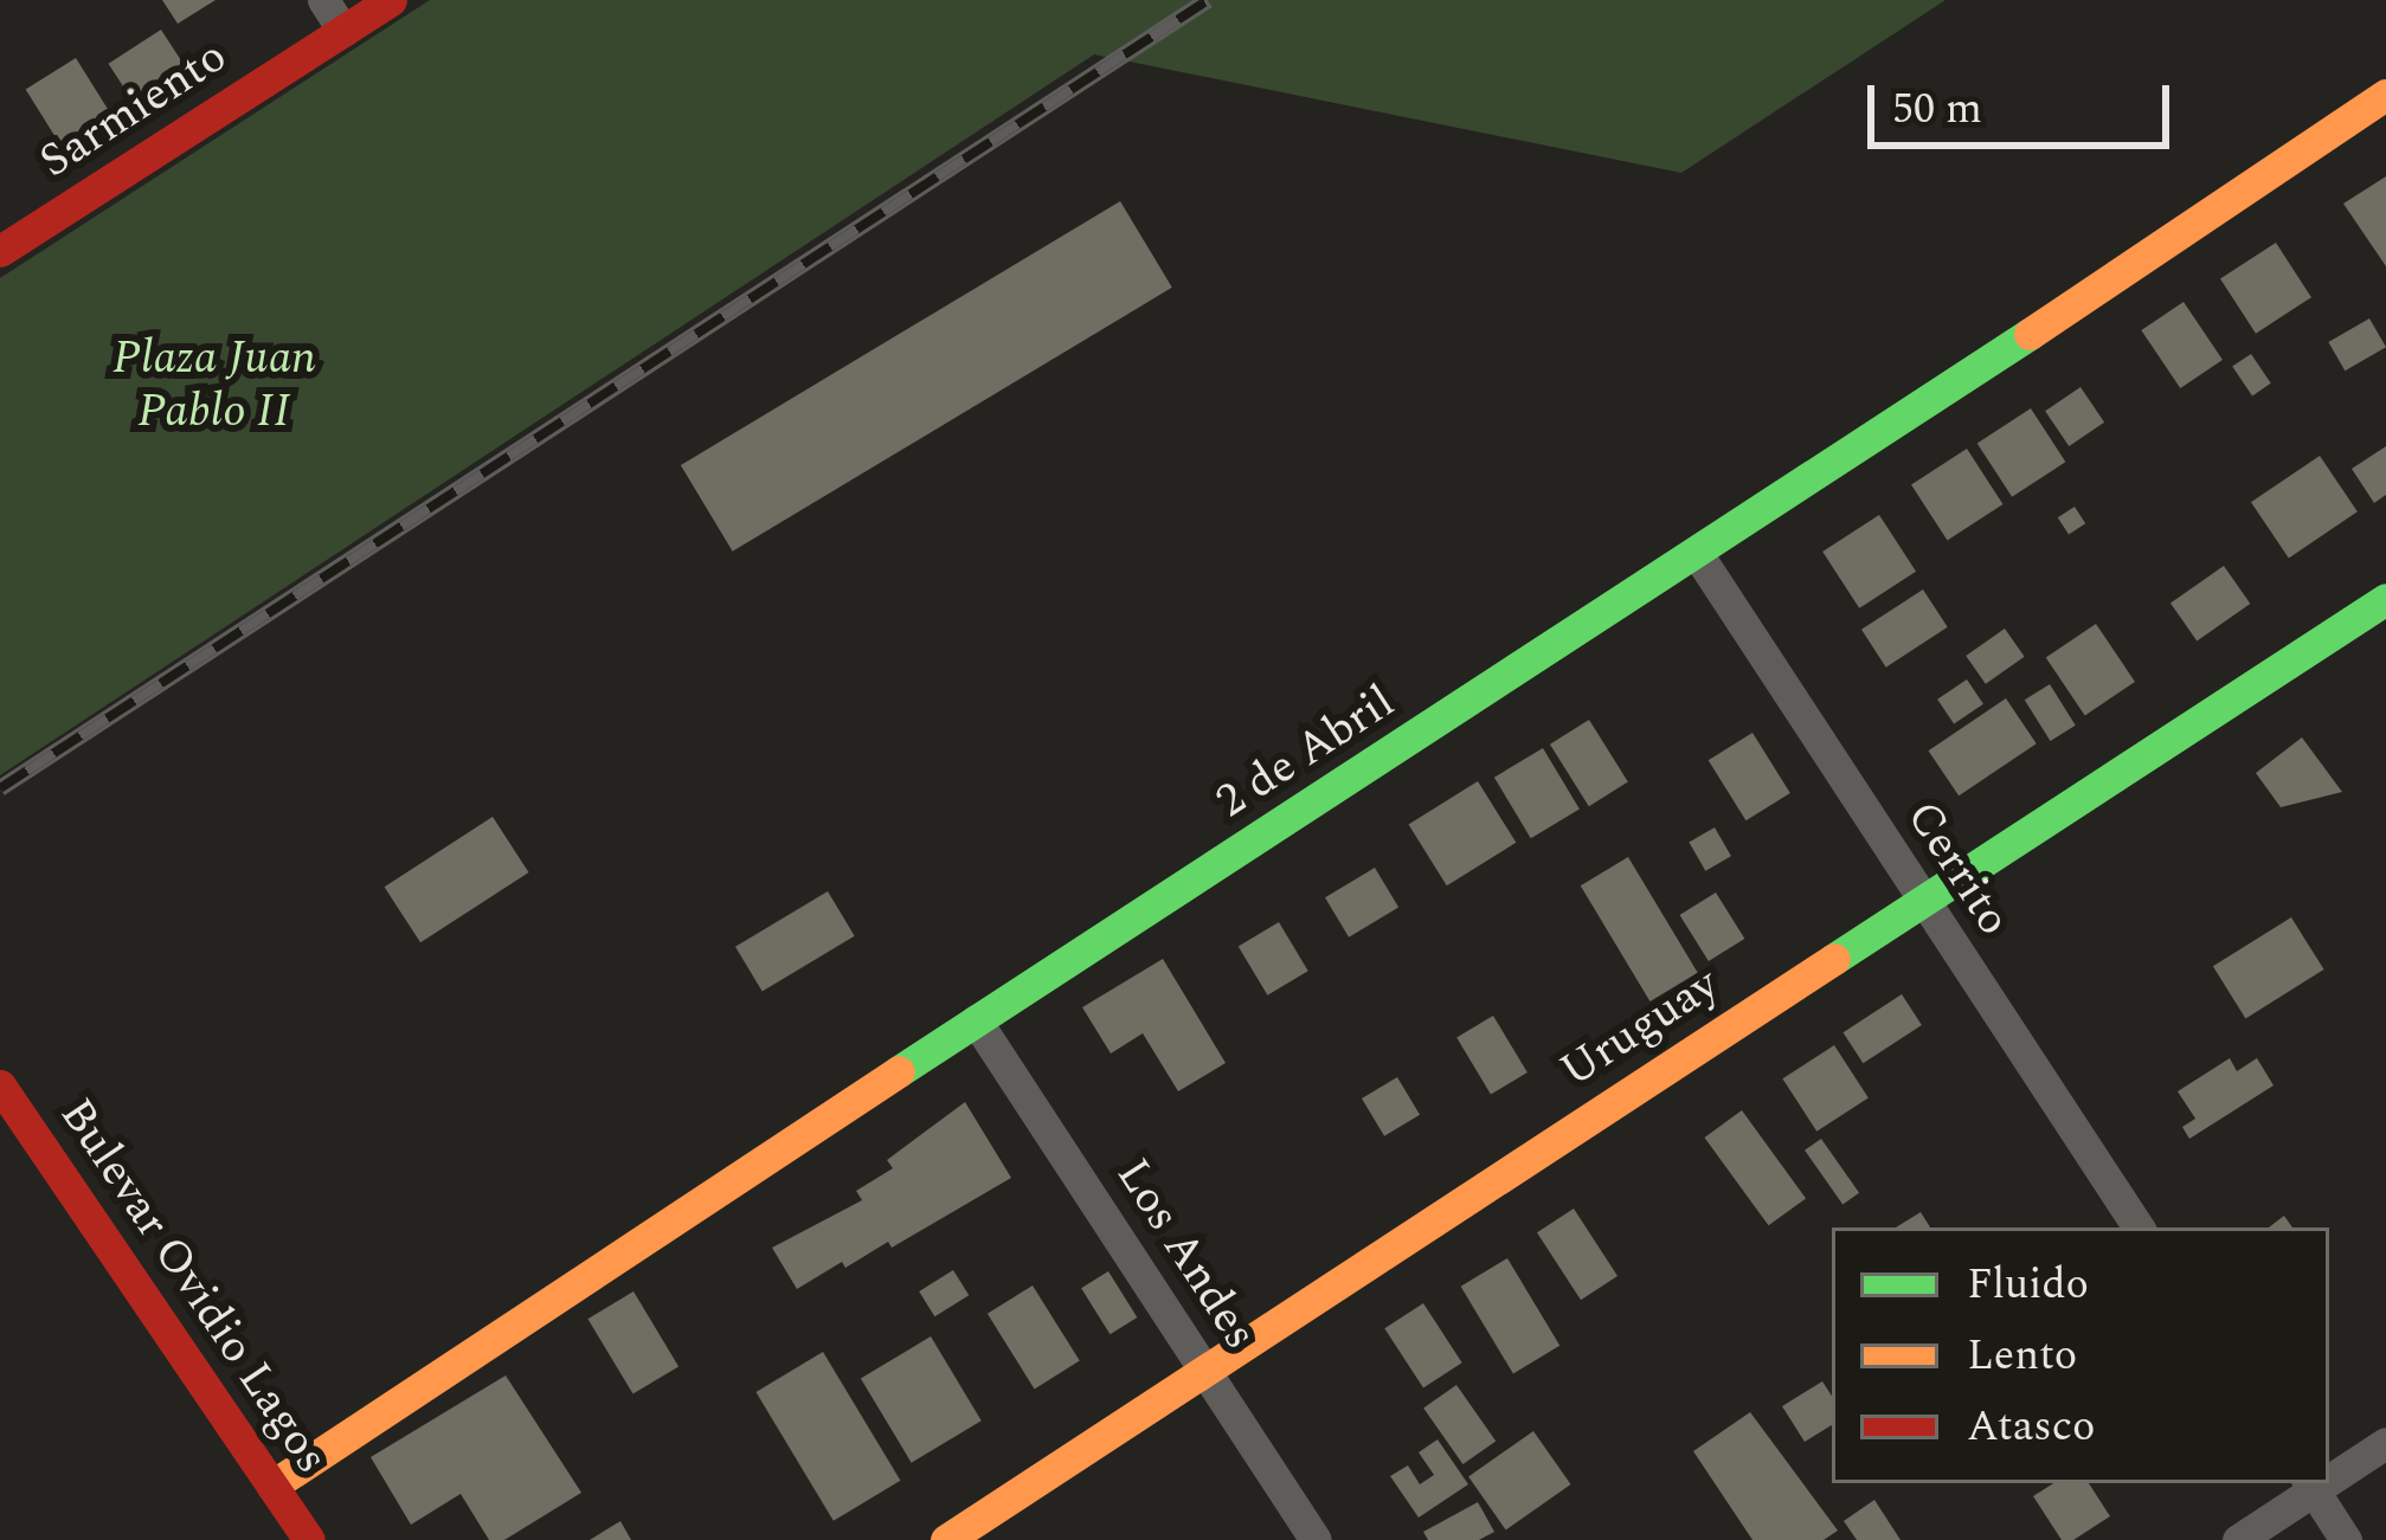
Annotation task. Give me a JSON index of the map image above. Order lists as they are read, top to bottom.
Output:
{
  "streets": {
    "main road": [
      "Sarmiento",
      "2 de Abril",
      "Uruguay",
      "Bulevar Ovidio Lagos"
    ],
    "street": ["Cerrito", "Los Andes"]
  },
  "crossings": [
    ["2 de Abril", "Cerrito"],
    ["2 de Abril", "Los Andes"],
    ["2 de Abril", "Bulevar Ovidio Lagos"],
    ["Cerrito", "Uruguay"],
    ["Uruguay", "Los Andes"]
  ],
  "parks": ["Plaza Juan Pablo II"],
  "legend": ["Fluido", "Lento", "Atasco"],
  "scale_bar": "50 m"
}
